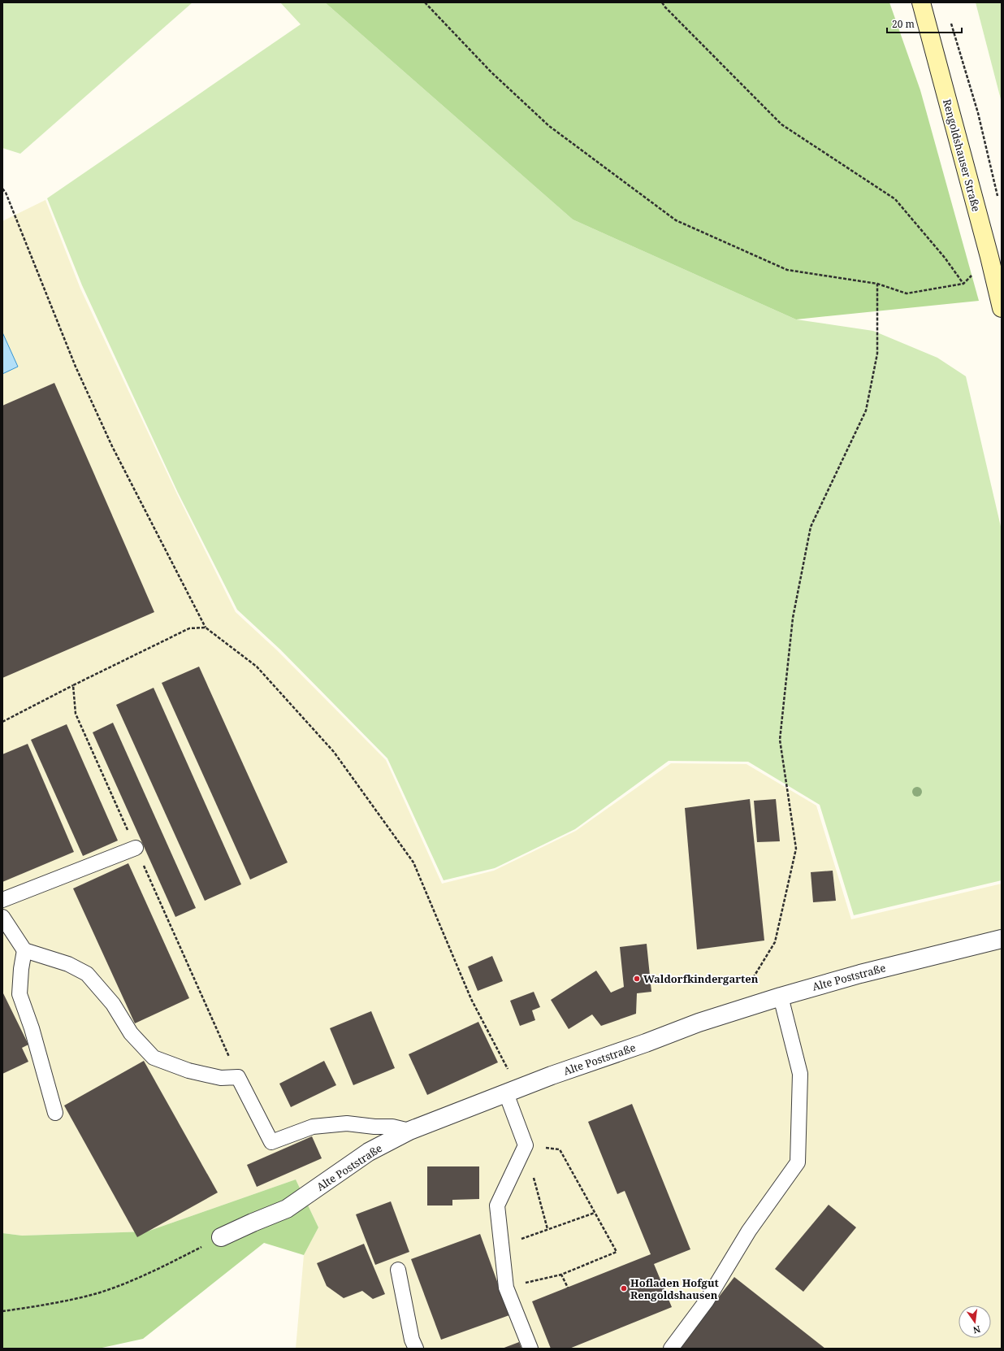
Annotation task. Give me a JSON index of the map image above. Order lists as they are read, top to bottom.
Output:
{
  "streets": {
    "street": ["Rengoldshauser Straße", "Alte Poststraße"]
  },
  "places": ["Waldorfkindergarten", "Hofladen Hofgut Rengoldshausen"],
  "scale_bar": "20 m",
  "north": "bottom"
}
